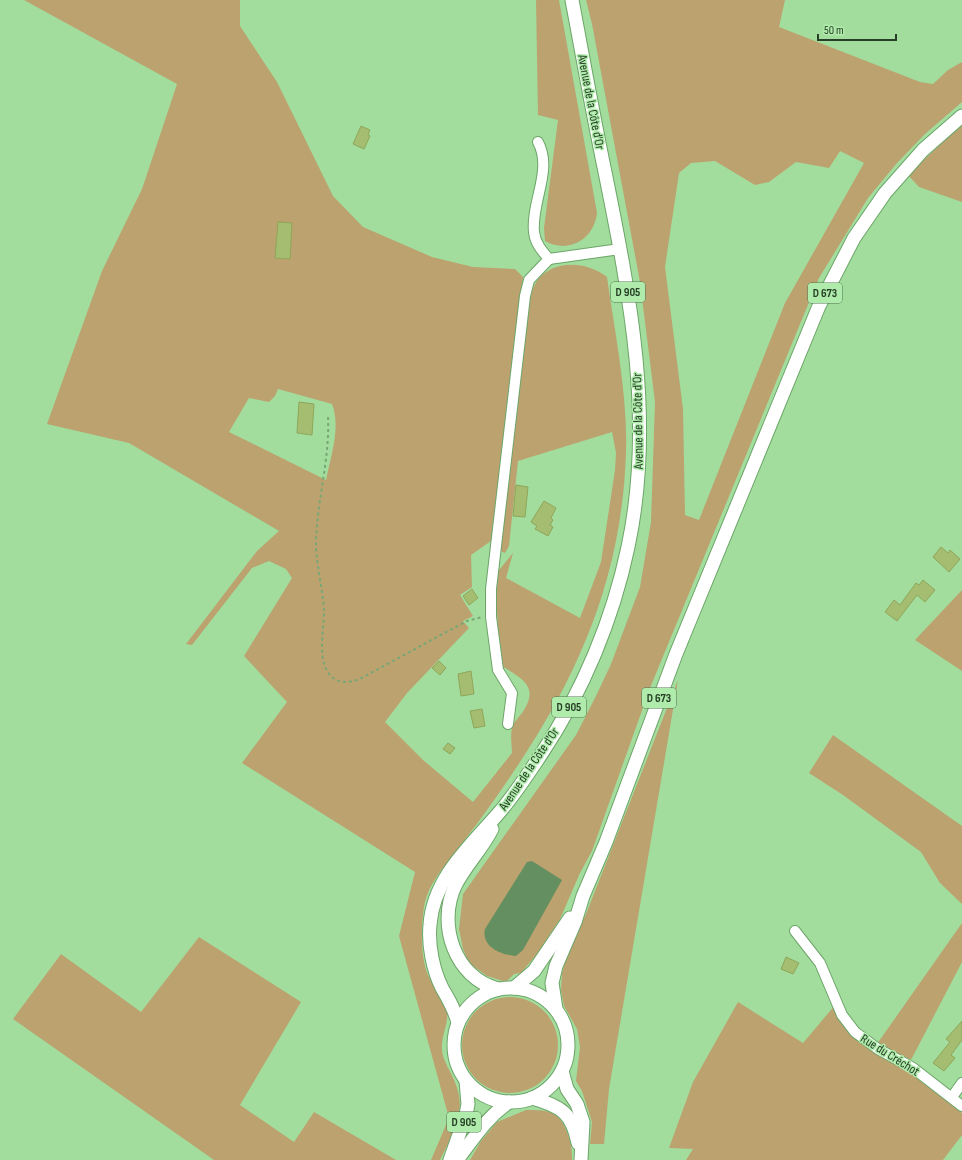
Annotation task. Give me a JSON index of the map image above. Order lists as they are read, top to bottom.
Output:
{
  "streets": {
    "main road": ["Avenue de la Côte d'Or", "D 905", "D 673"],
    "street": ["Rue du Créchot"]
  },
  "crossings": [
    ["Avenue de la Côte d'Or", "D 905"],
    ["Avenue de la Côte d'Or", "D 673"],
    ["D 905", "D 673"]
  ],
  "scale_bar": "50 m"
}
